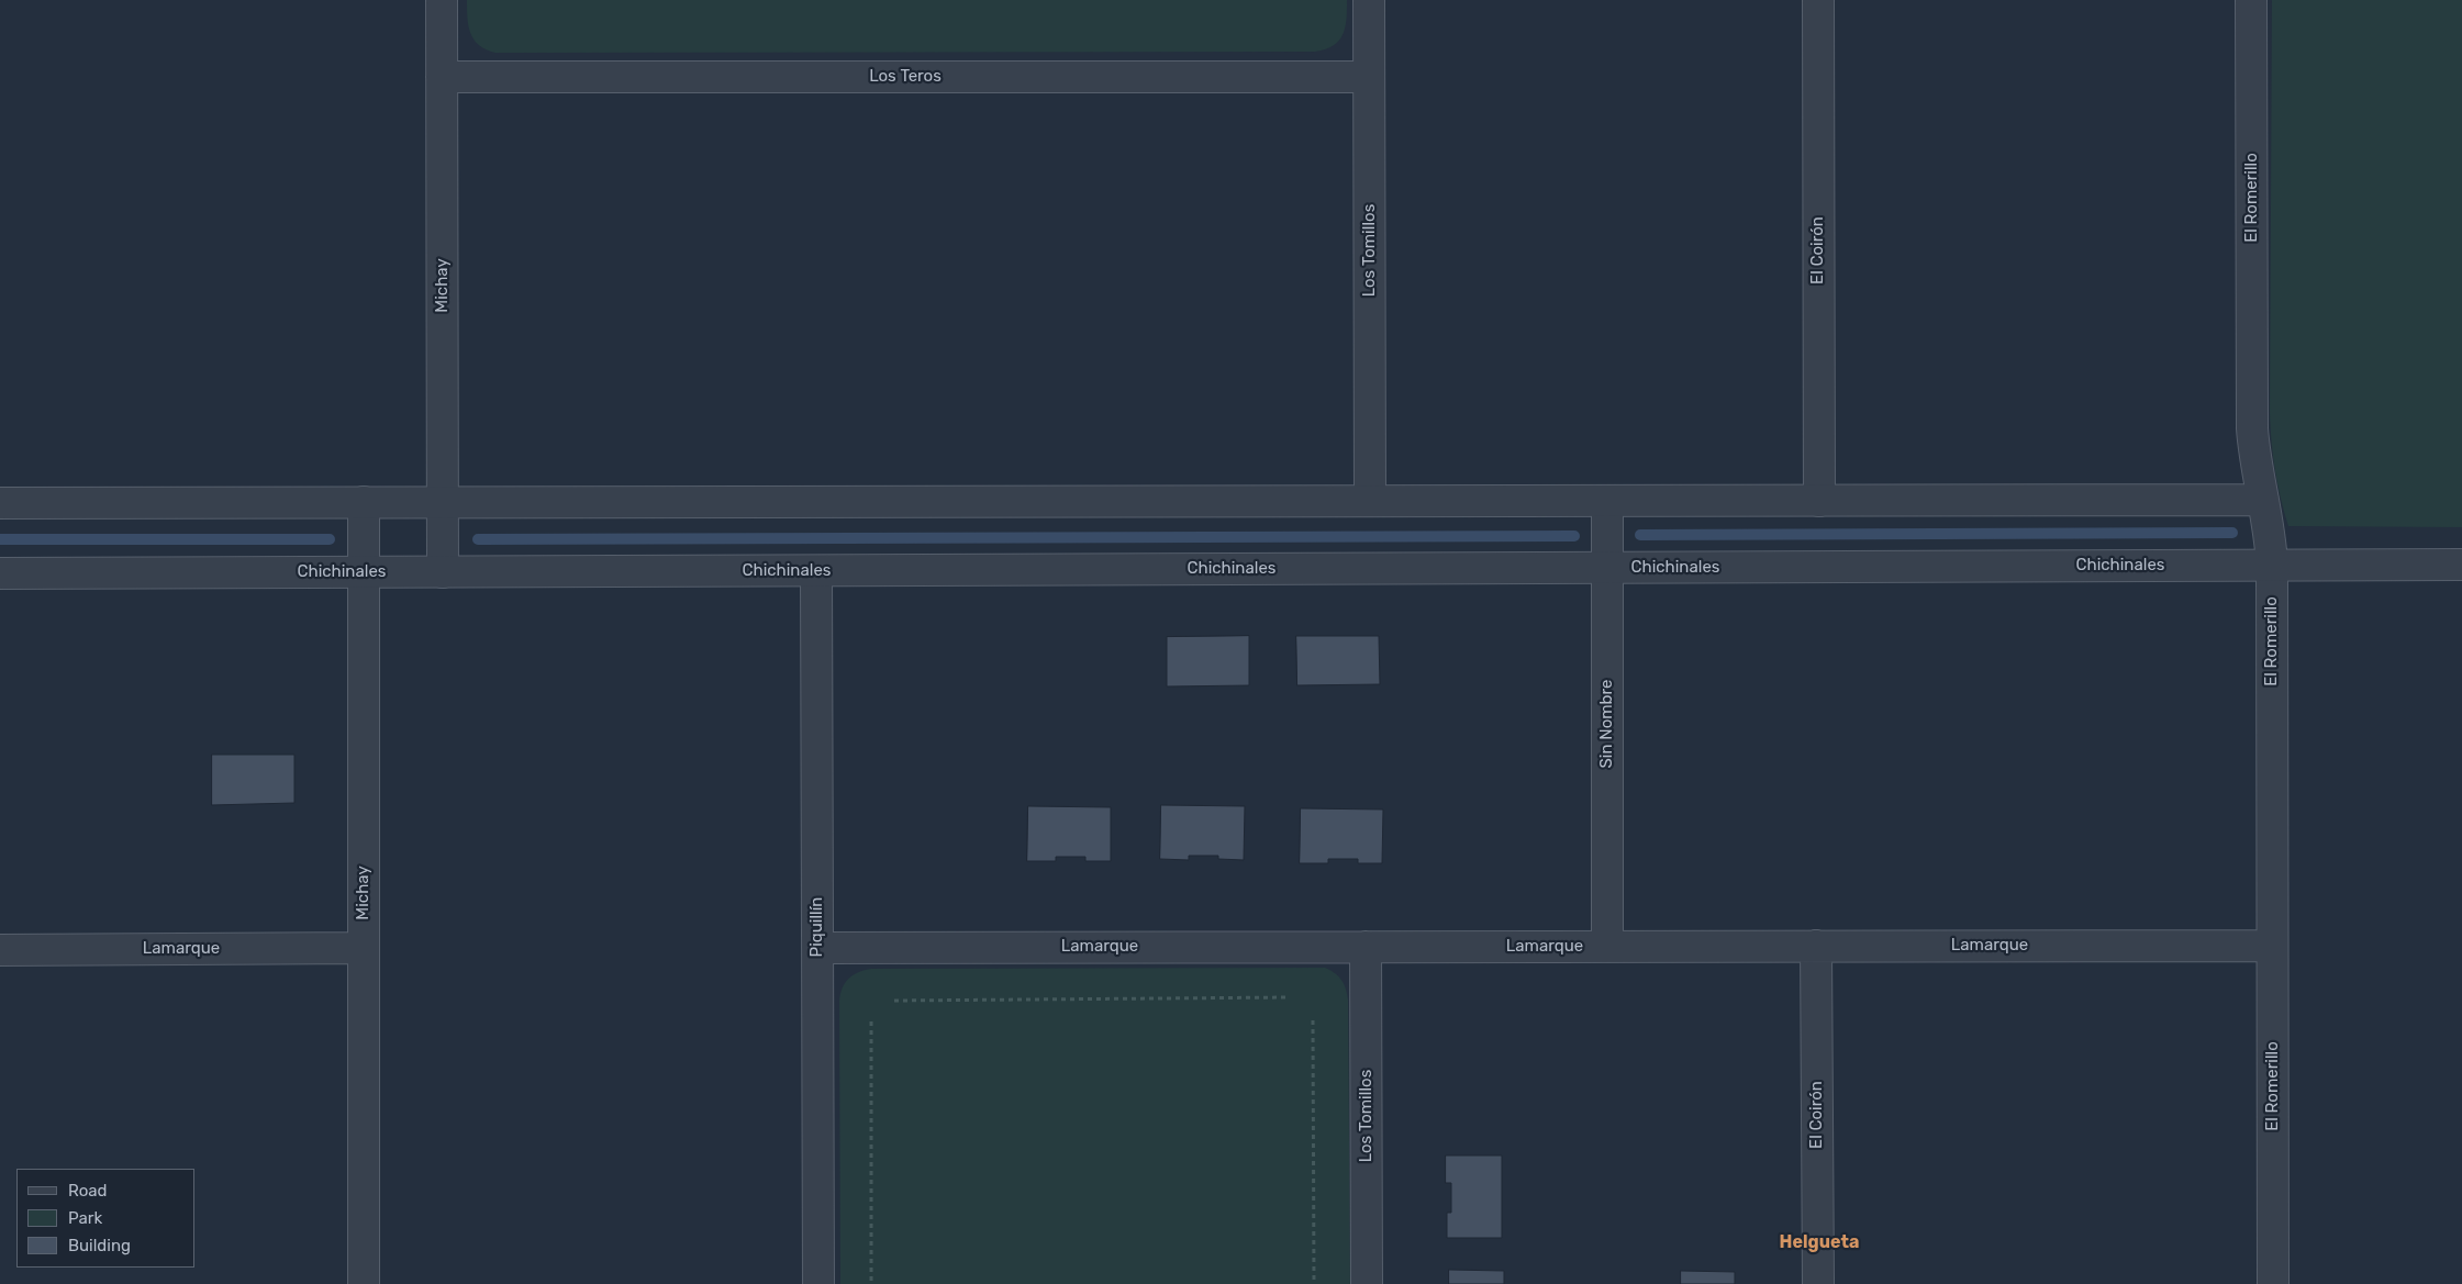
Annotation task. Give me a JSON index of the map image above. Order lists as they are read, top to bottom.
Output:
{
  "streets": {
    "street": [
      "Los Teros",
      "El Romerillo",
      "Los Tomillos",
      "El Coirón",
      "Michay",
      "Chichinales",
      "Sin Nombre",
      "Piquillín",
      "Lamarque"
    ]
  },
  "crossings": [
    ["Los Teros", "Los Tomillos"],
    ["Los Teros", "Michay"],
    ["El Romerillo", "Chichinales"],
    ["El Romerillo", "Lamarque"],
    ["Los Tomillos", "Lamarque"],
    ["El Coirón", "Lamarque"],
    ["Michay", "Chichinales"],
    ["Michay", "Lamarque"],
    ["Chichinales", "Sin Nombre"],
    ["Chichinales", "Piquillín"],
    ["Sin Nombre", "Lamarque"],
    ["Piquillín", "Lamarque"]
  ],
  "districts": ["Helgueta"],
  "legend": ["Road", "Park", "Building"]
}
